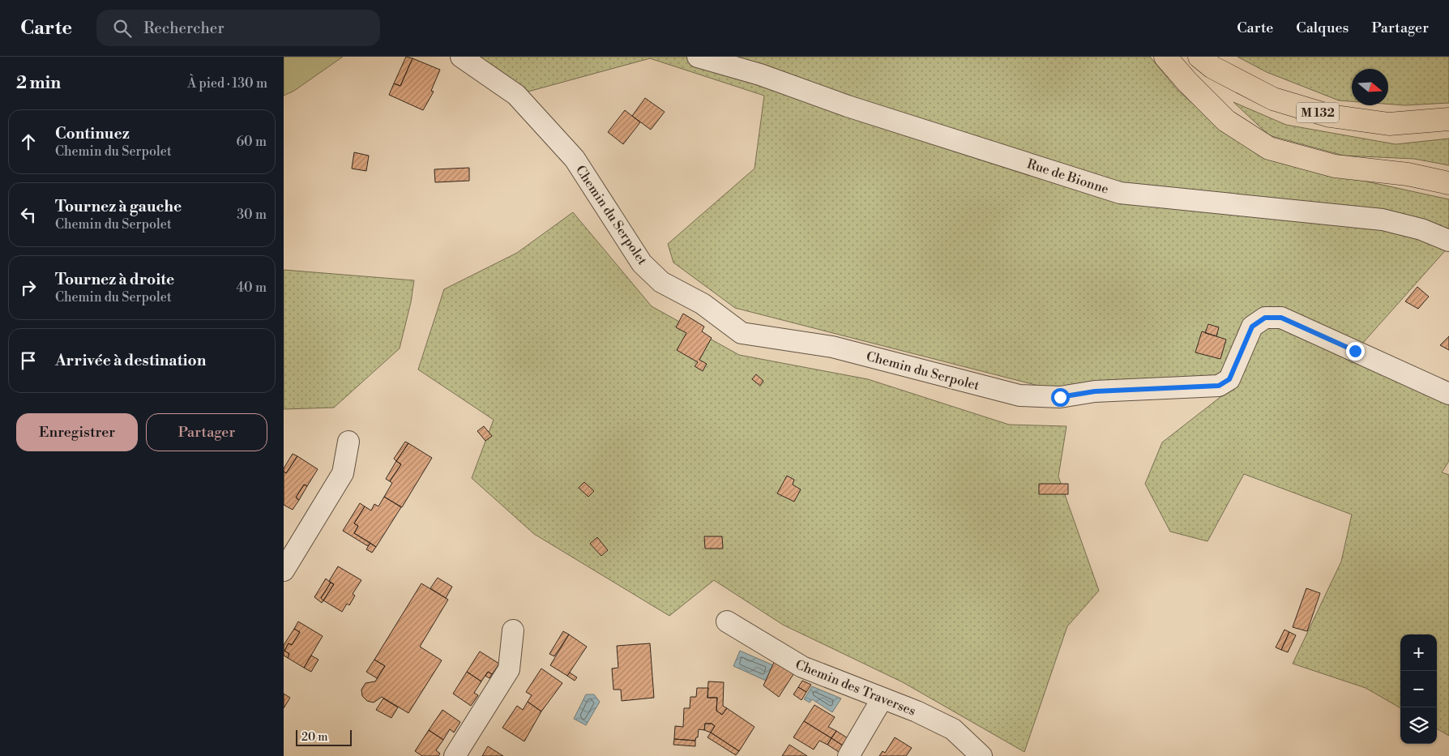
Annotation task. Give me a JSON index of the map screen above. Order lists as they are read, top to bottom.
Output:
{
  "streets": {
    "main road": ["M 132"],
    "street": ["Rue de Bionne", "Chemin du Serpolet", "Chemin des Traverses"]
  },
  "scale_bar": "20 m",
  "north": "right",
  "page": {
    "header": "Carte",
    "search": "Rechercher",
    "nav": ["Carte", "Calques", "Partager"],
    "heading": ["2 min", "À pied · 130 m"],
    "list": [
      ["Continuez", "Chemin du Serpolet", "60 m"],
      ["Tournez à gauche", "Chemin du Serpolet", "30 m"],
      ["Tournez à droite", "Chemin du Serpolet", "40 m"],
      "Arrivée à destination"
    ],
    "buttons": ["Enregistrer", "Partager"],
    "map_buttons": ["+", "−"],
    "scale": "20 m"
  }
}
